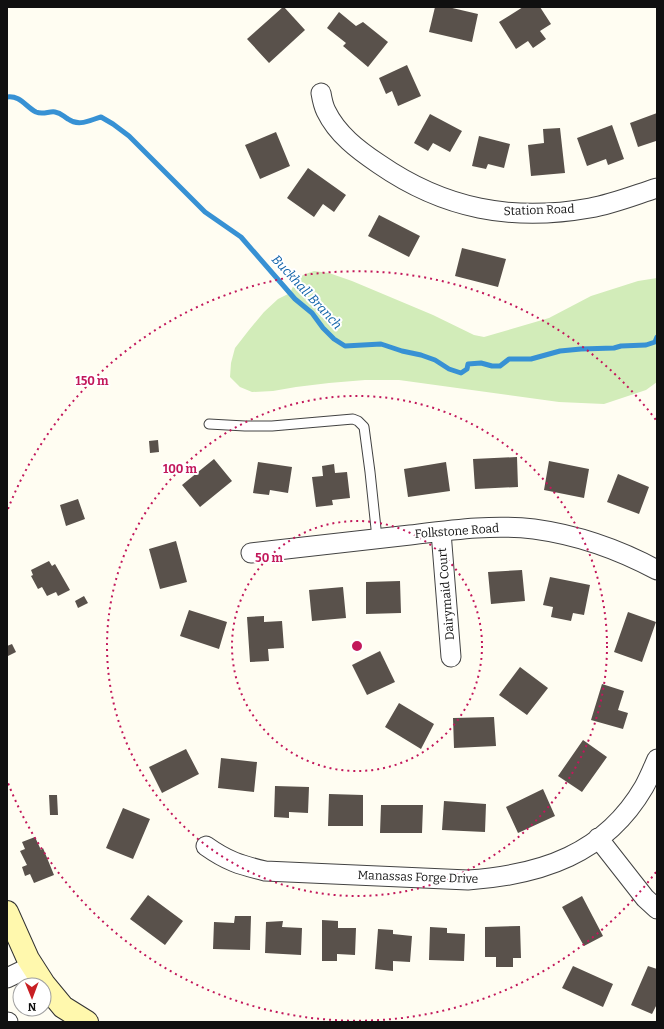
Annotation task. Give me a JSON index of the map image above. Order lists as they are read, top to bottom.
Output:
{
  "streets": {
    "street": [
      "Station Road",
      "Folkstone Road",
      "Dairymaid Court",
      "Manassas Forge Drive"
    ]
  },
  "crossings": [
    ["Folkstone Road", "Dairymaid Court"]
  ],
  "water": ["Buckhall Branch"],
  "north": "bottom",
  "rings": ["150 m", "100 m", "50 m"]
}
